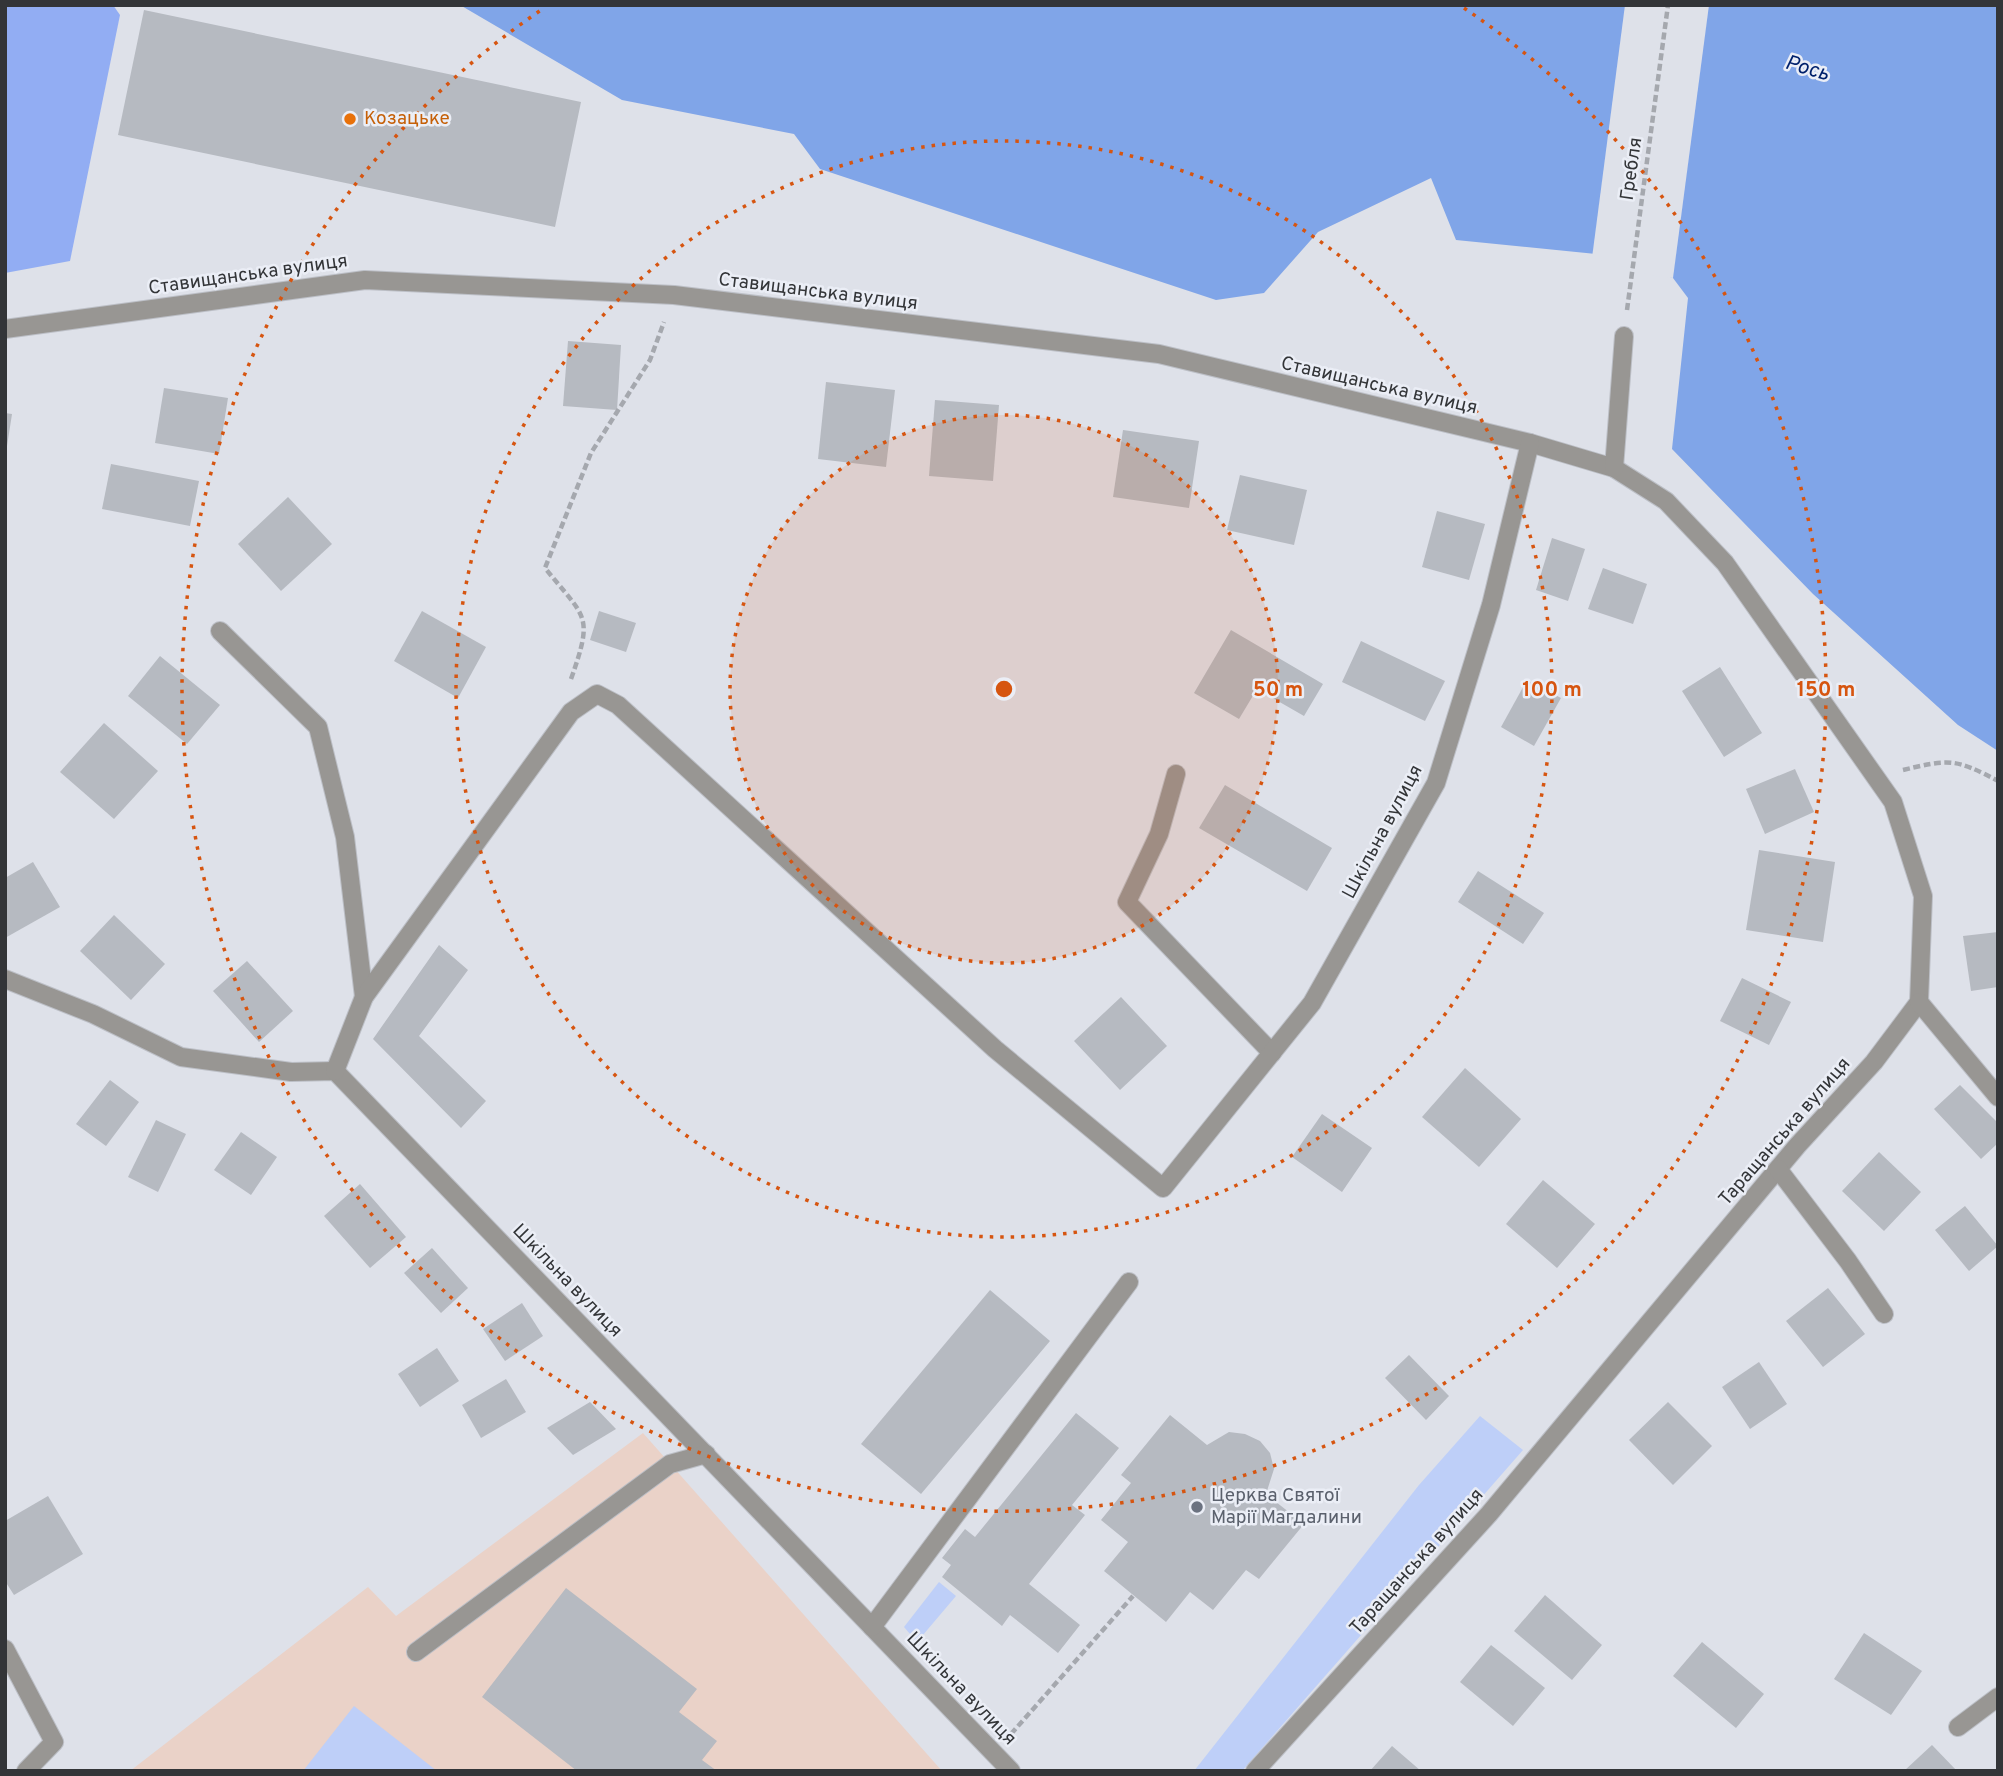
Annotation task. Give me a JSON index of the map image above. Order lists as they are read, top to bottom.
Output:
{
  "streets": {
    "street": ["Ставищанська вулиця", "Шкільна вулиця", "Таращанська вулиця"],
    "path": ["Гребля"]
  },
  "crossings": [
    ["Ставищанська вулиця", "Шкільна вулиця"]
  ],
  "water": ["Рось"],
  "places": ["Козацьке", "Церква Святої Марії Магдалини"],
  "rings": ["50 m", "100 m", "150 m"]
}
